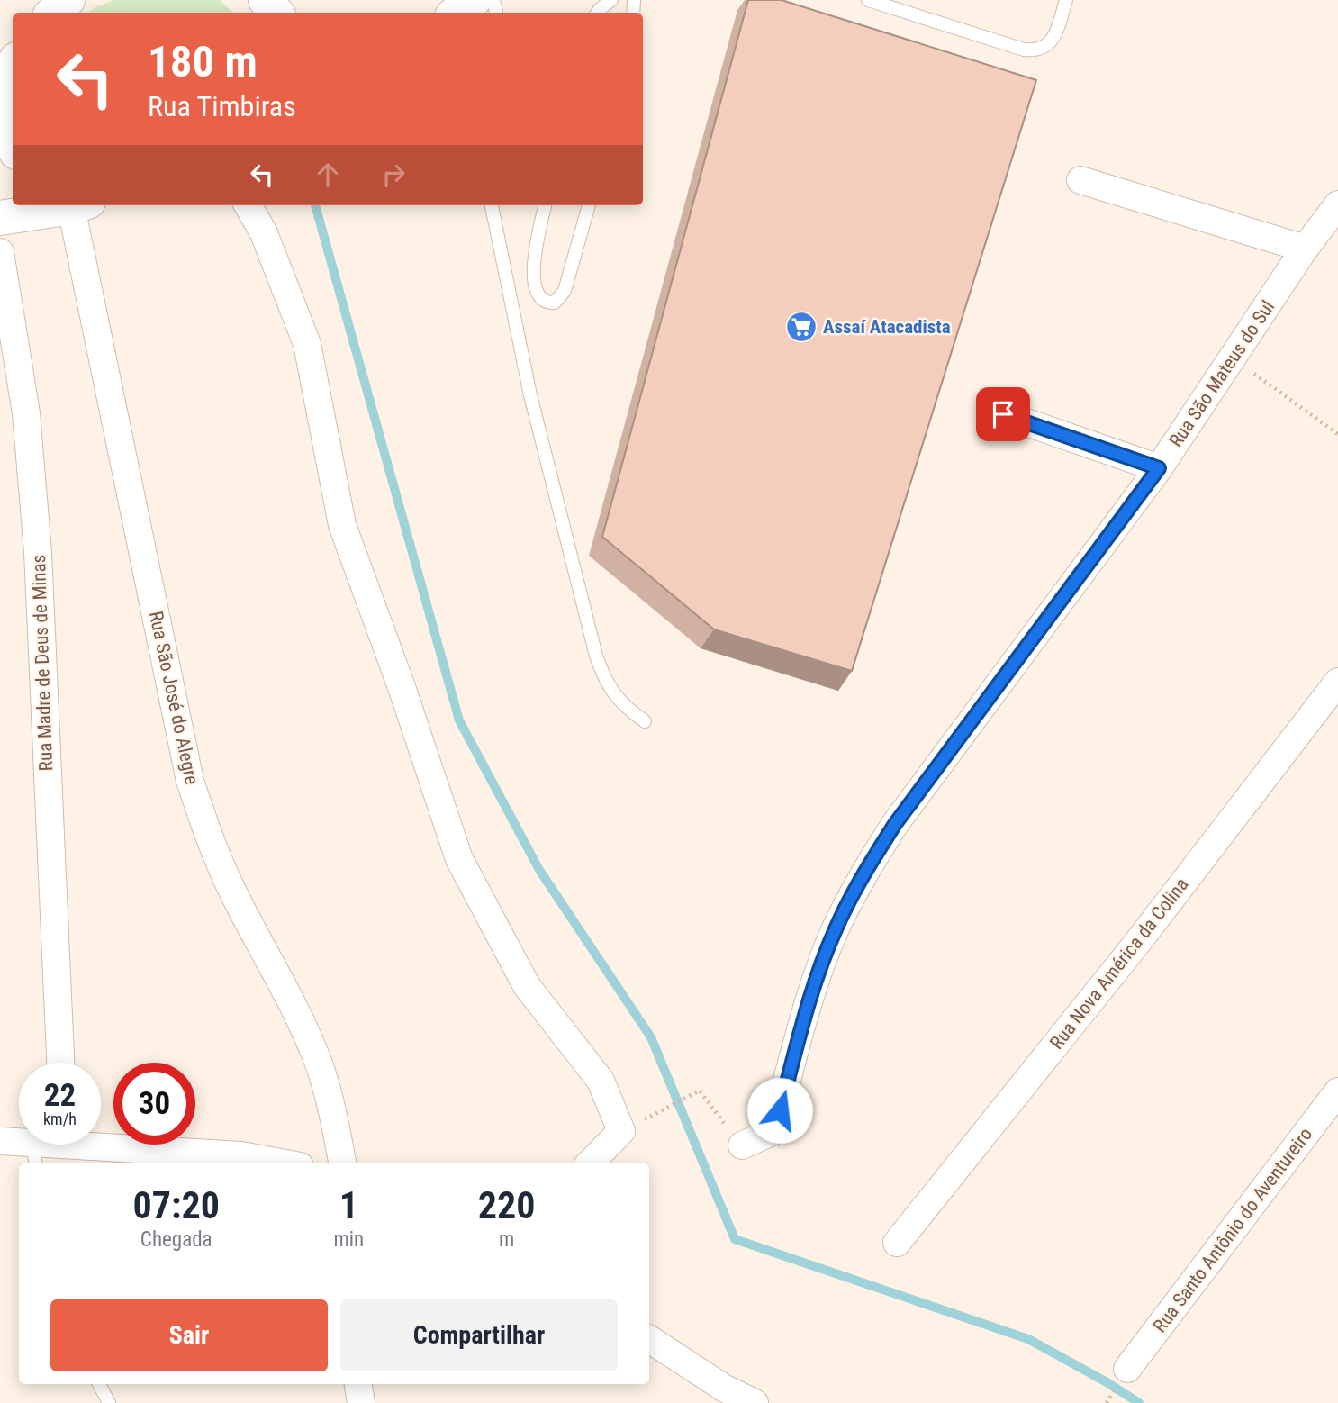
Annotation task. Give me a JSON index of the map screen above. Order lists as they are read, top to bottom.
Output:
{
  "streets": {
    "street": [
      "Rua São Mateus do Sul",
      "Rua Madre de Deus de Minas",
      "Rua São José do Alegre",
      "Rua Nova América da Colina",
      "Rua Santo Antônio do Aventureiro"
    ]
  },
  "places": {
    "supermarket": ["Assaí Atacadista"]
  },
  "page": {
    "turn": ["180 m", "Rua Timbiras"],
    "speed": "22 km/h",
    "limit": "30",
    "eta": [
      "07:20",
      "Chegada",
      "1",
      "min",
      "220",
      "m"
    ],
    "buttons": ["Sair", "Compartilhar"]
  }
}
